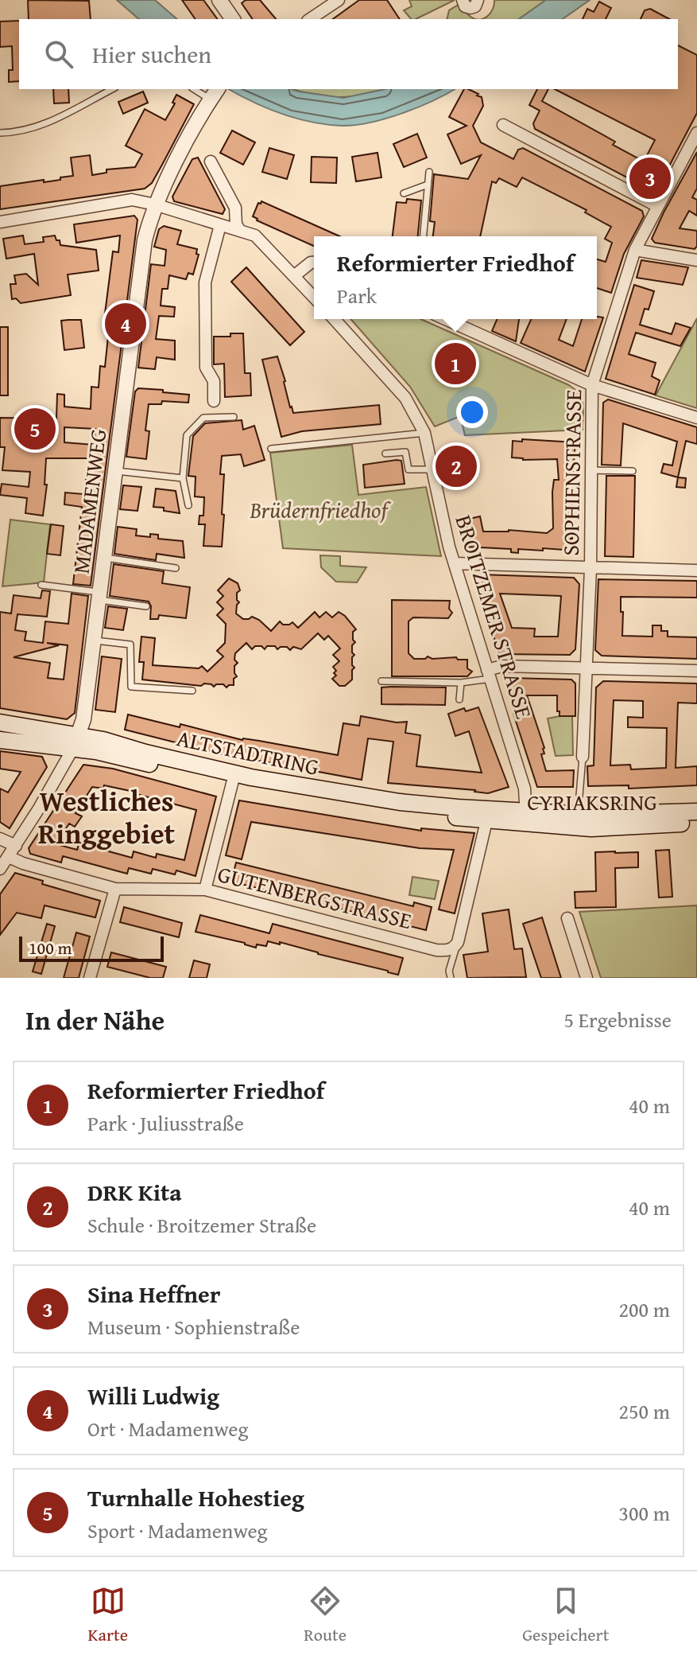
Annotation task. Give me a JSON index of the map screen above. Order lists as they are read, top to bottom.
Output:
{
  "streets": {
    "main road": ["ALTSTADTRING", "CYRIAKSRING"],
    "street": [
      "SOPHIENSTRASSE",
      "MADAMENWEG",
      "BROITZEMER STRASSE",
      "GUTENBERGSTRASSE"
    ]
  },
  "crossings": [
    ["MADAMENWEG", "ALTSTADTRING"],
    ["MADAMENWEG", "GUTENBERGSTRASSE"],
    ["BROITZEMER STRASSE", "CYRIAKSRING"],
    ["ALTSTADTRING", "CYRIAKSRING"]
  ],
  "districts": ["Westliches Ringgebiet"],
  "parks": ["Brüdernfriedhof"],
  "scale_bar": "100 m",
  "page": {
    "search": "Hier suchen",
    "pins": [
      "3",
      "4",
      "1",
      "5",
      "2"
    ],
    "popup": ["Reformierter Friedhof", "Park"],
    "scale": "100 m",
    "heading": ["In der Nähe", "5 Ergebnisse"],
    "list": [
      {
        "mark": "1",
        "name": "Reformierter Friedhof",
        "note": "Park · Juliusstraße",
        "value": "40 m"
      },
      {
        "mark": "2",
        "name": "DRK Kita",
        "note": "Schule · Broitzemer Straße",
        "value": "40 m"
      },
      {
        "mark": "3",
        "name": "Sina Heffner",
        "note": "Museum · Sophienstraße",
        "value": "200 m"
      },
      {
        "mark": "4",
        "name": "Willi Ludwig",
        "note": "Ort · Madamenweg",
        "value": "250 m"
      },
      {
        "mark": "5",
        "name": "Turnhalle Hohestieg",
        "note": "Sport · Madamenweg",
        "value": "300 m"
      }
    ],
    "nav": ["Karte", "Route", "Gespeichert"]
  }
}
